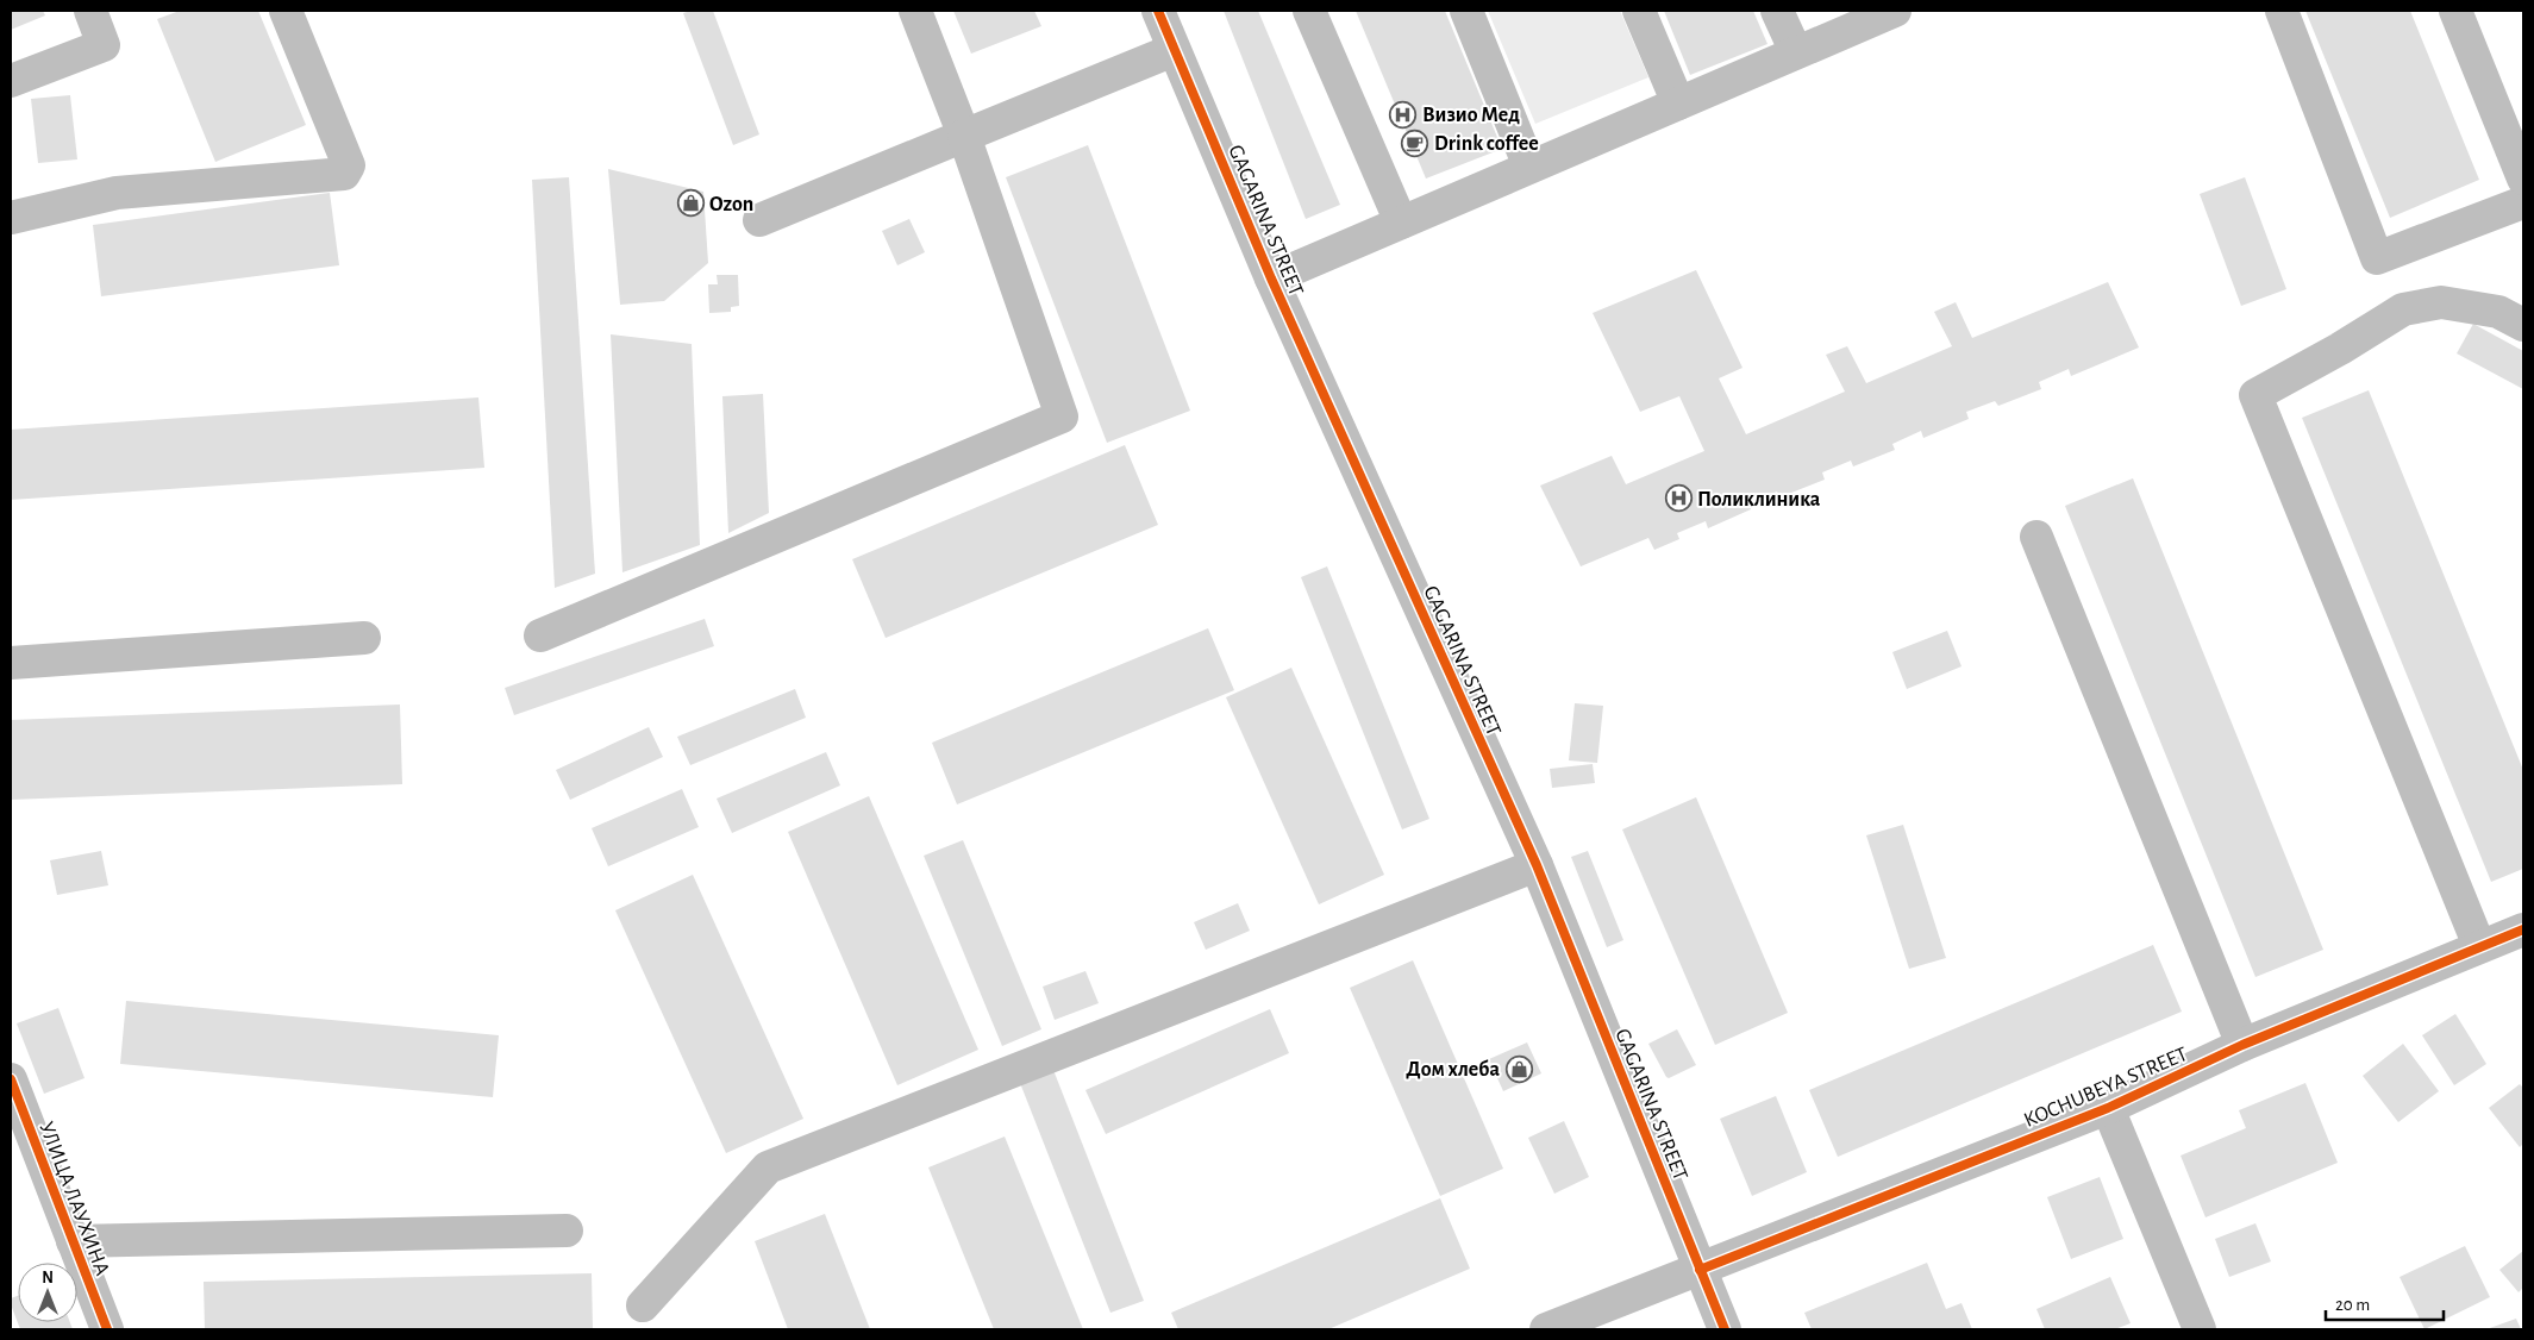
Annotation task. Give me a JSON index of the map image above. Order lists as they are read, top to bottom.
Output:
{
  "streets": {
    "street": ["GAGARINA STREET", "KOCHUBEYA STREET", "УЛИЦА ЛАУХИНА"]
  },
  "crossings": [
    ["GAGARINA STREET", "KOCHUBEYA STREET"]
  ],
  "places": {
    "hospital": ["Визио Мед", "Поликлиника"],
    "cafe": ["Drink coffee"],
    "shop": ["Ozon", "Дом хлеба"]
  },
  "scale_bar": "20 m",
  "north": "top"
}
